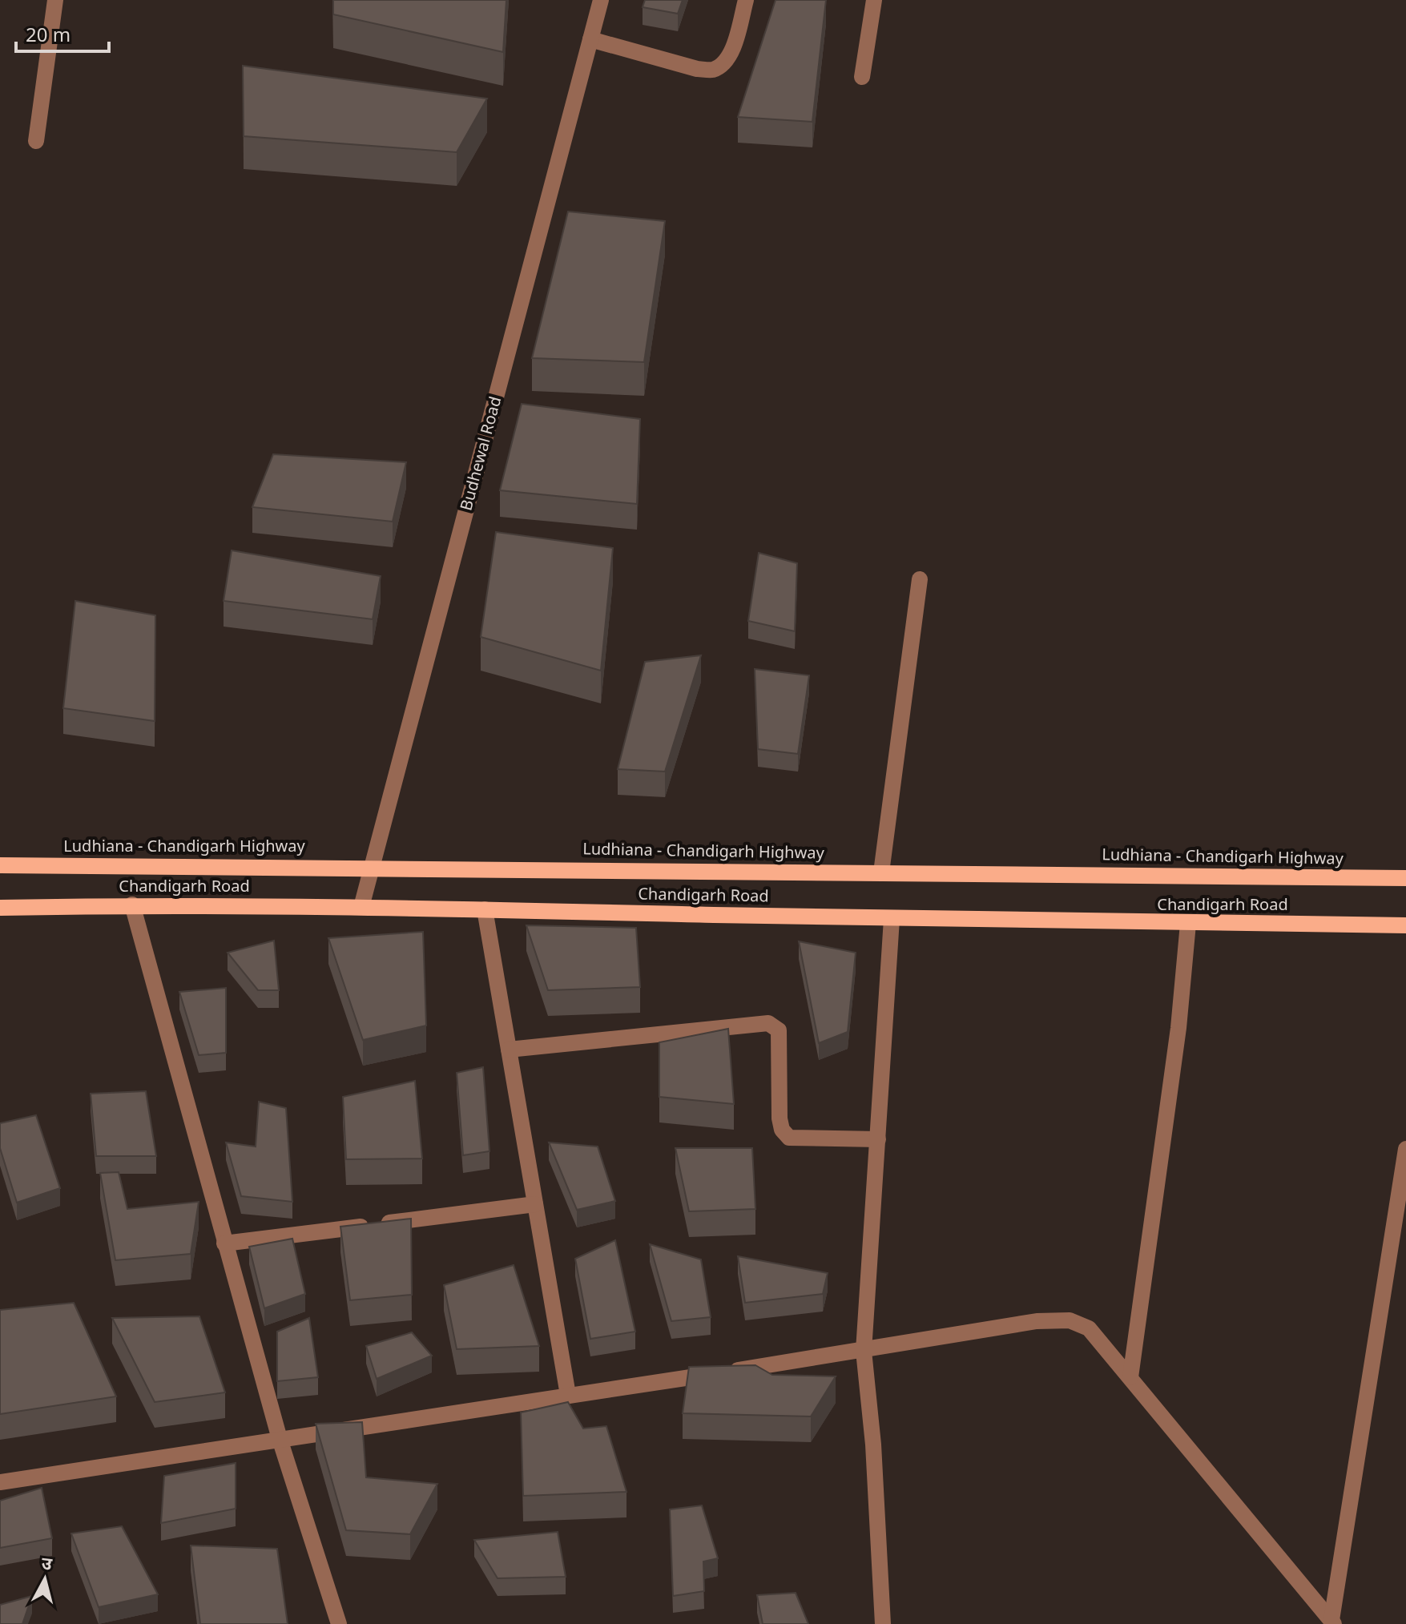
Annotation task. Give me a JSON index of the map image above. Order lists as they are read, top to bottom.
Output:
{
  "streets": {
    "main road": ["Ludhiana - Chandigarh Highway", "Chandigarh Road"],
    "street": ["Budhewal Road"]
  },
  "crossings": [
    ["Budhewal Road", "Ludhiana - Chandigarh Highway"],
    ["Budhewal Road", "Chandigarh Road"]
  ],
  "scale_bar": "20 m",
  "north": "top"
}
